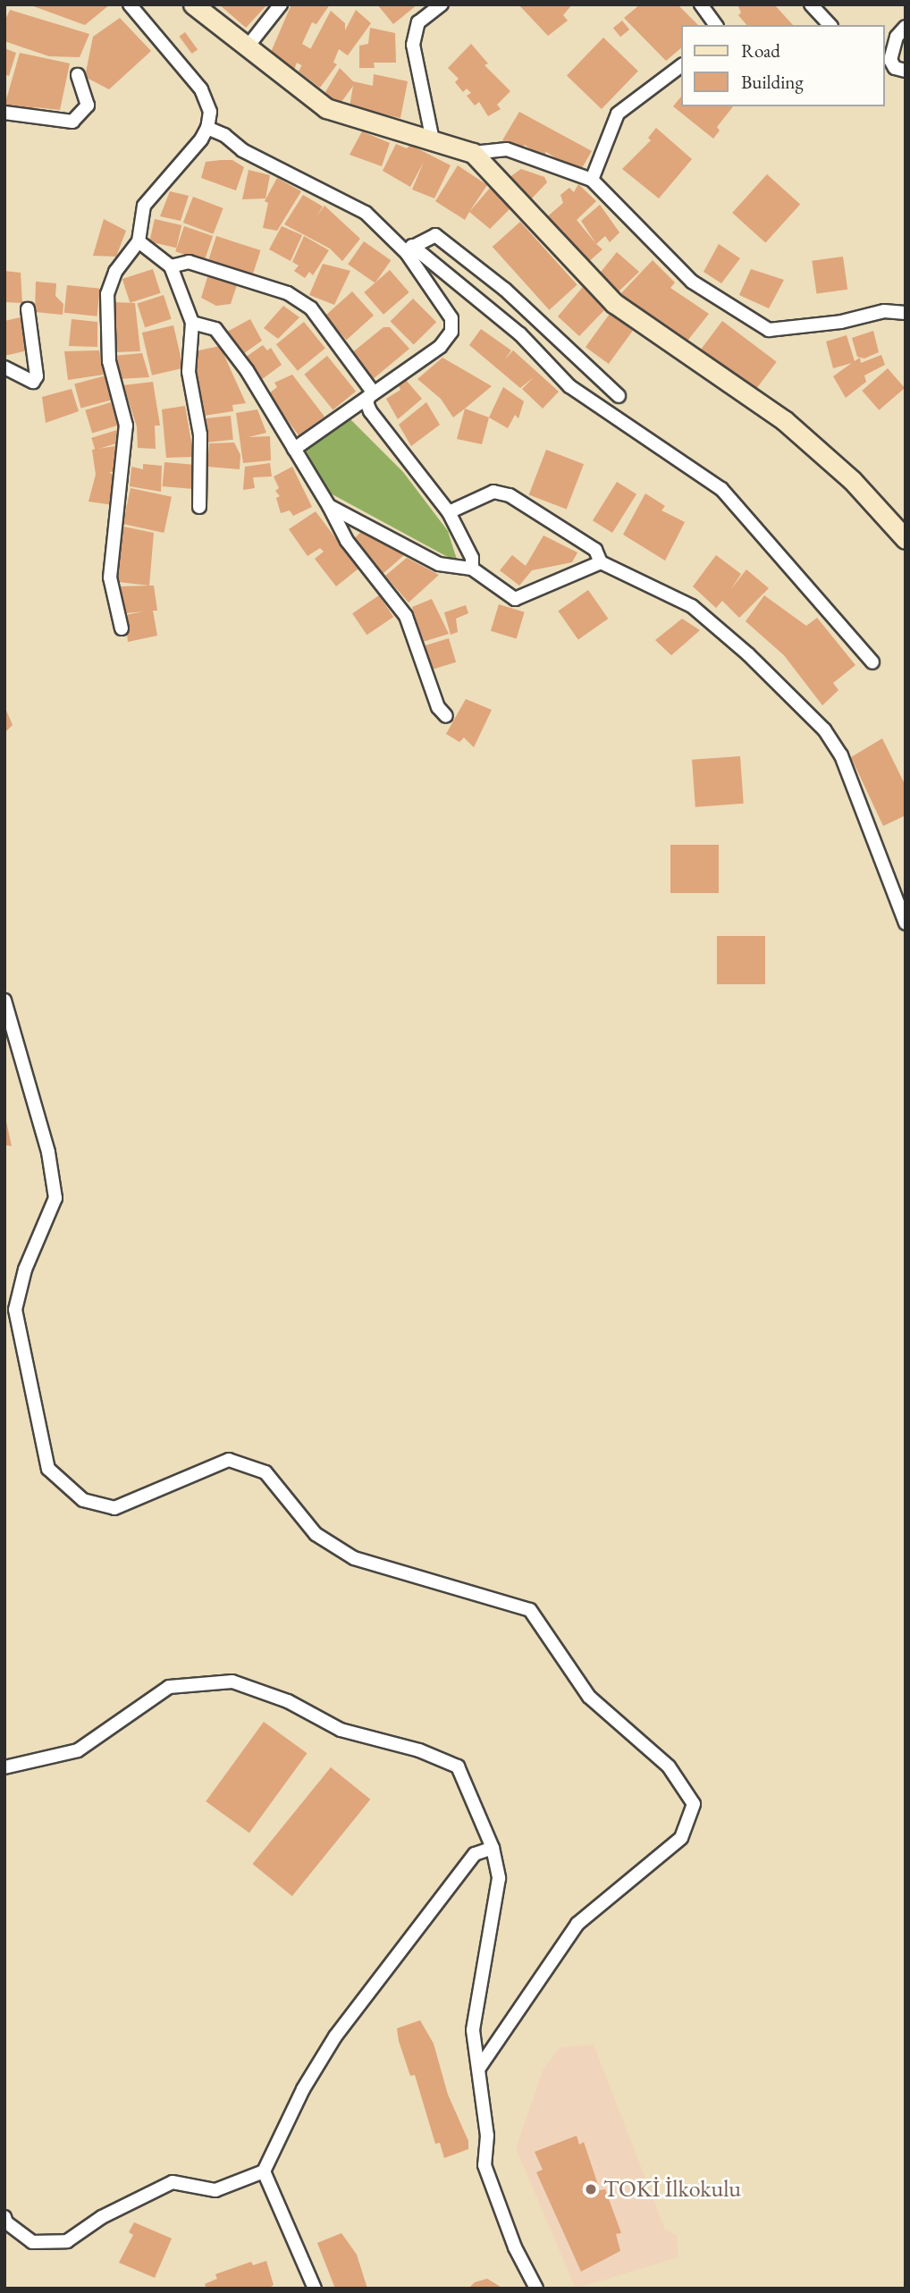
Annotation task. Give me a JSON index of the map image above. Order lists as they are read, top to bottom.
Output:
{
  "places": ["TOKİ İlkokulu"],
  "legend": ["Road", "Building"]
}
